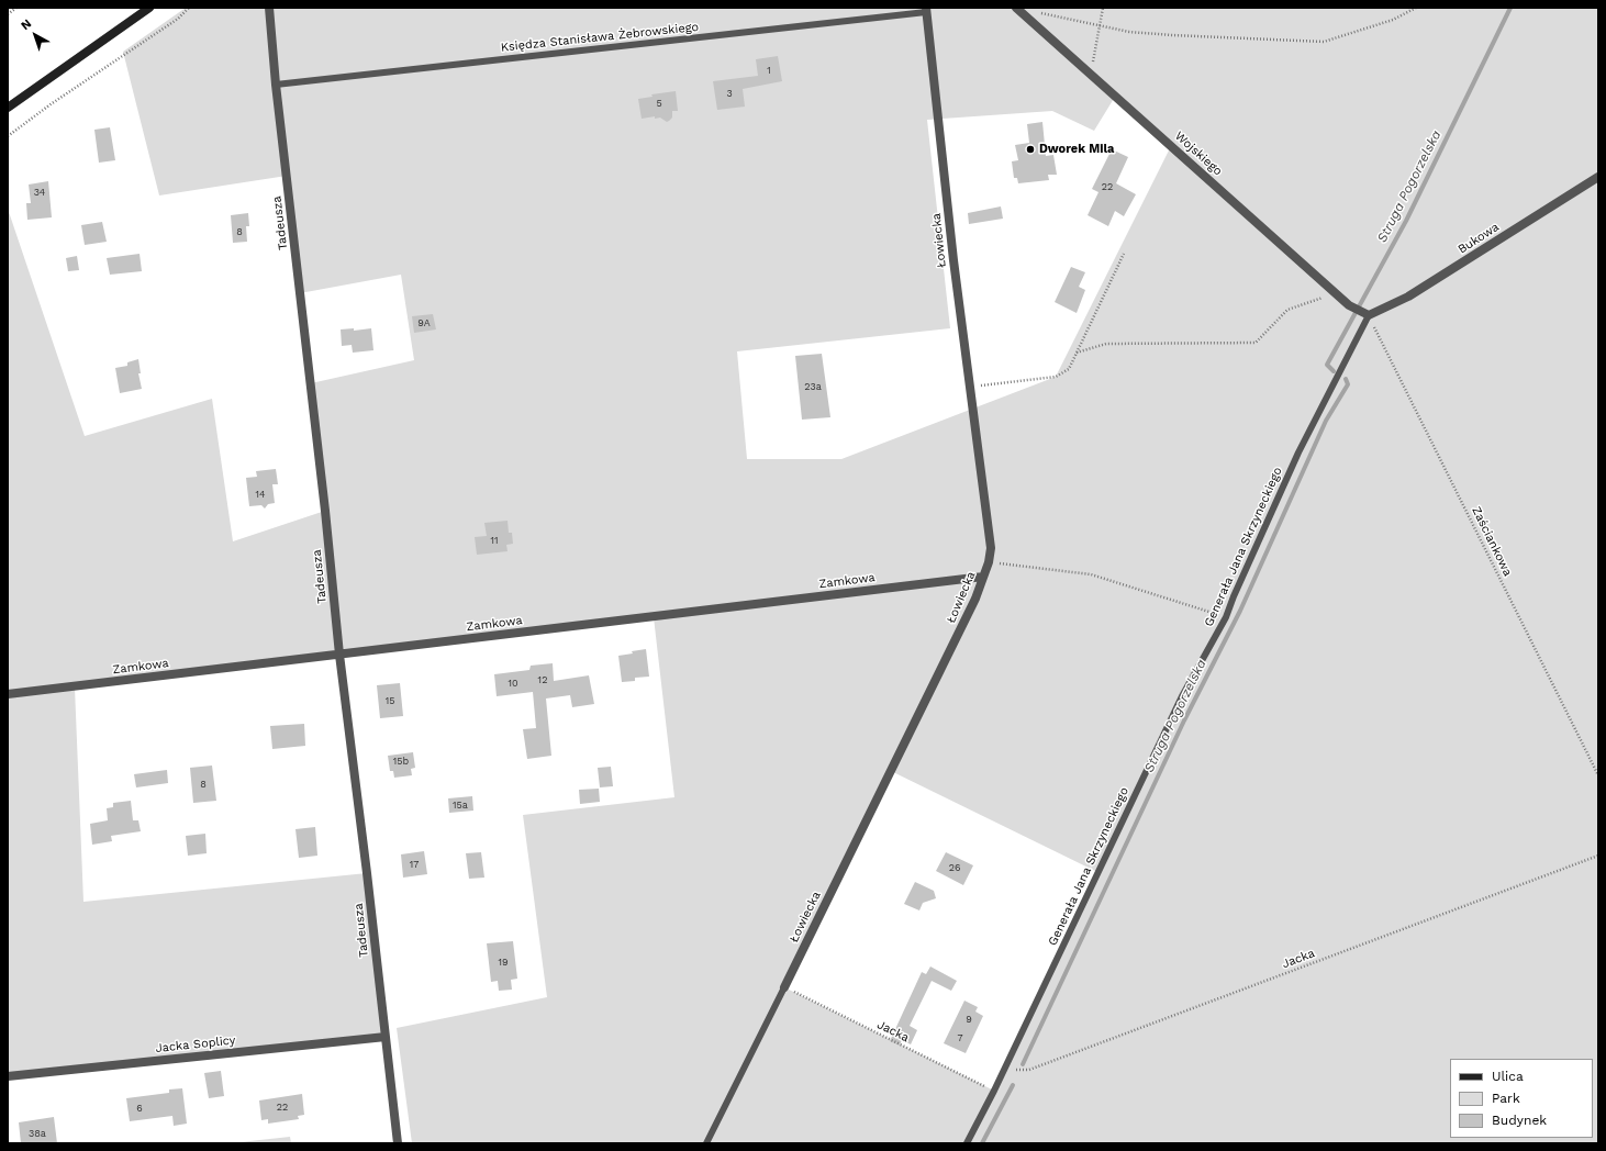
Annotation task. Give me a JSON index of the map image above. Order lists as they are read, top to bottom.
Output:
{
  "streets": {
    "street": [
      "Wojskiego",
      "Tadeusza",
      "Bukowa",
      "Łowiecka",
      "Zamkowa",
      "Jacka Soplicy"
    ],
    "lane": ["Księdza Stanisława Żebrowskiego", "Generała Jana Skrzyneckiego"],
    "path": ["Zaściankowa", "Jacka"]
  },
  "crossings": [
    ["Księdza Stanisława Żebrowskiego", "Tadeusza"],
    ["Księdza Stanisława Żebrowskiego", "Łowiecka"],
    ["Wojskiego", "Bukowa"],
    ["Wojskiego", "Zaściankowa"],
    ["Wojskiego", "Generała Jana Skrzyneckiego"],
    ["Tadeusza", "Zamkowa"],
    ["Tadeusza", "Jacka Soplicy"],
    ["Bukowa", "Zaściankowa"],
    ["Bukowa", "Generała Jana Skrzyneckiego"],
    ["Łowiecka", "Zamkowa"],
    ["Łowiecka", "Jacka"],
    ["Zaściankowa", "Generała Jana Skrzyneckiego"],
    ["Generała Jana Skrzyneckiego", "Jacka"]
  ],
  "water": ["Struga Pogorzelska"],
  "places": ["Dworek Mila"],
  "house_numbers": [
    "1",
    "3",
    "5",
    "22",
    "34",
    "8",
    "9A",
    "23a",
    "14",
    "11",
    "12",
    "10",
    "15",
    "15b",
    "8",
    "15a",
    "17",
    "26",
    "19",
    "9",
    "7",
    "22",
    "6",
    "38a"
  ],
  "legend": ["Ulica", "Park", "Budynek"],
  "north": "top left"
}
